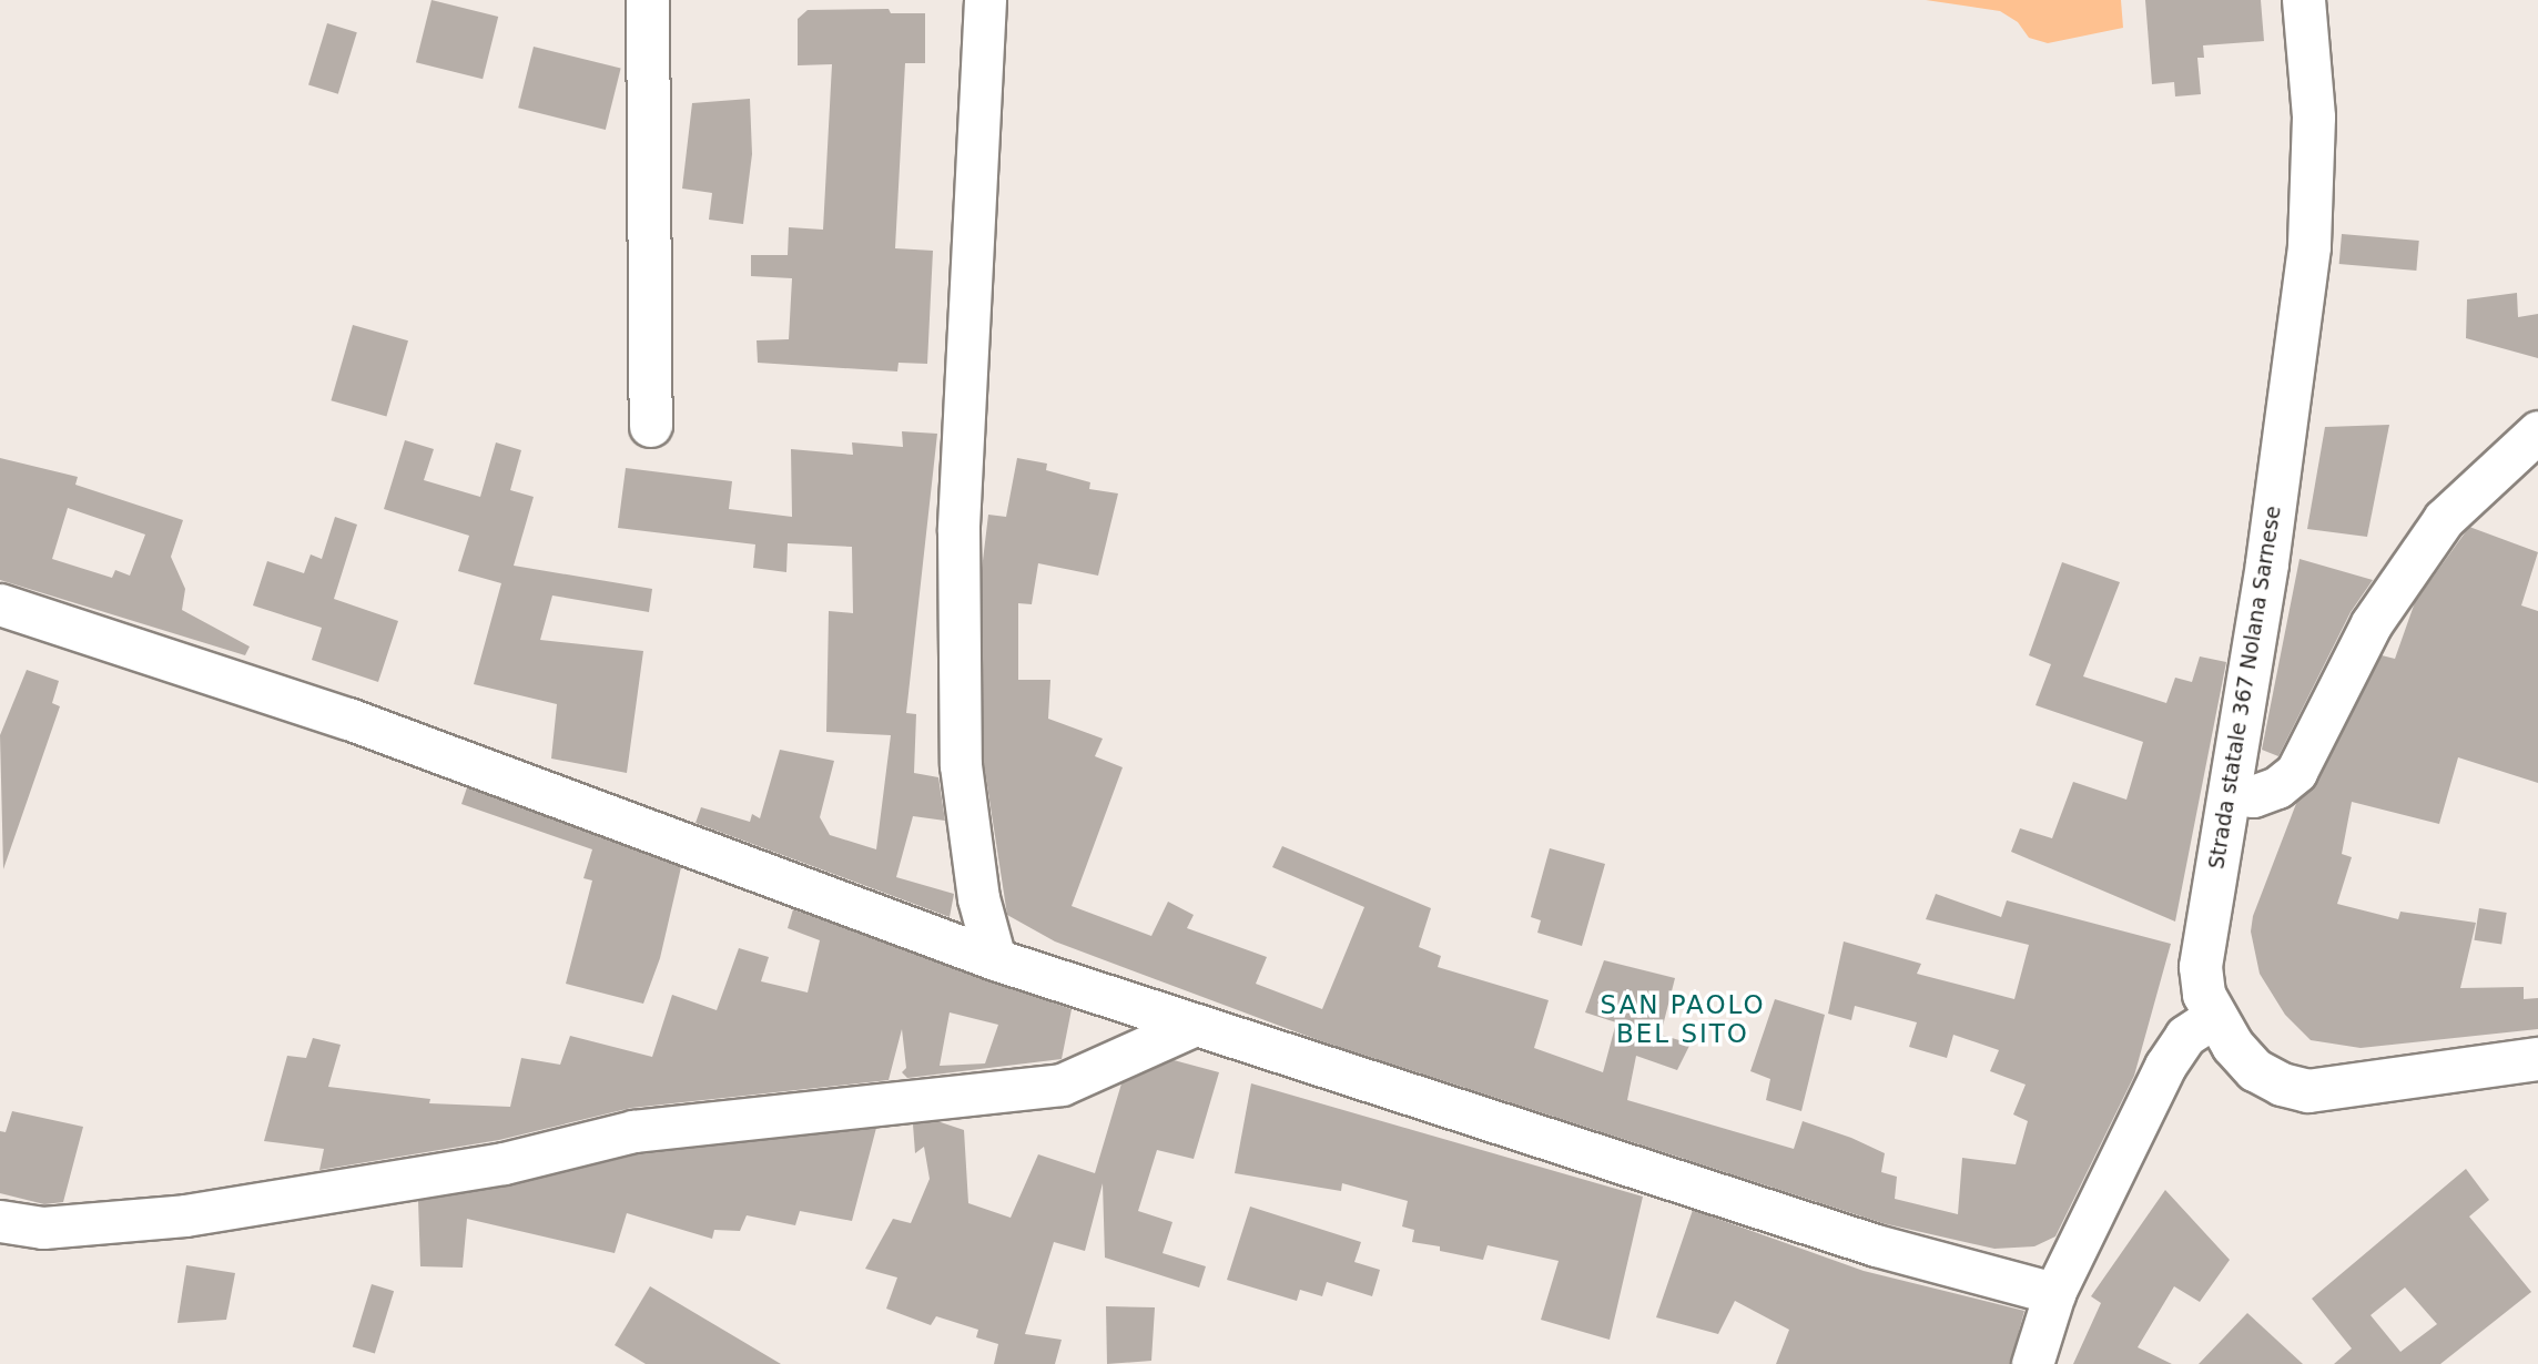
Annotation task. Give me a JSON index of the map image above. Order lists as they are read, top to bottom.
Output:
{
  "streets": {
    "main road": ["Strada statale 367 Nolana Sarnese"]
  },
  "districts": ["SAN PAOLO BEL SITO"]
}
